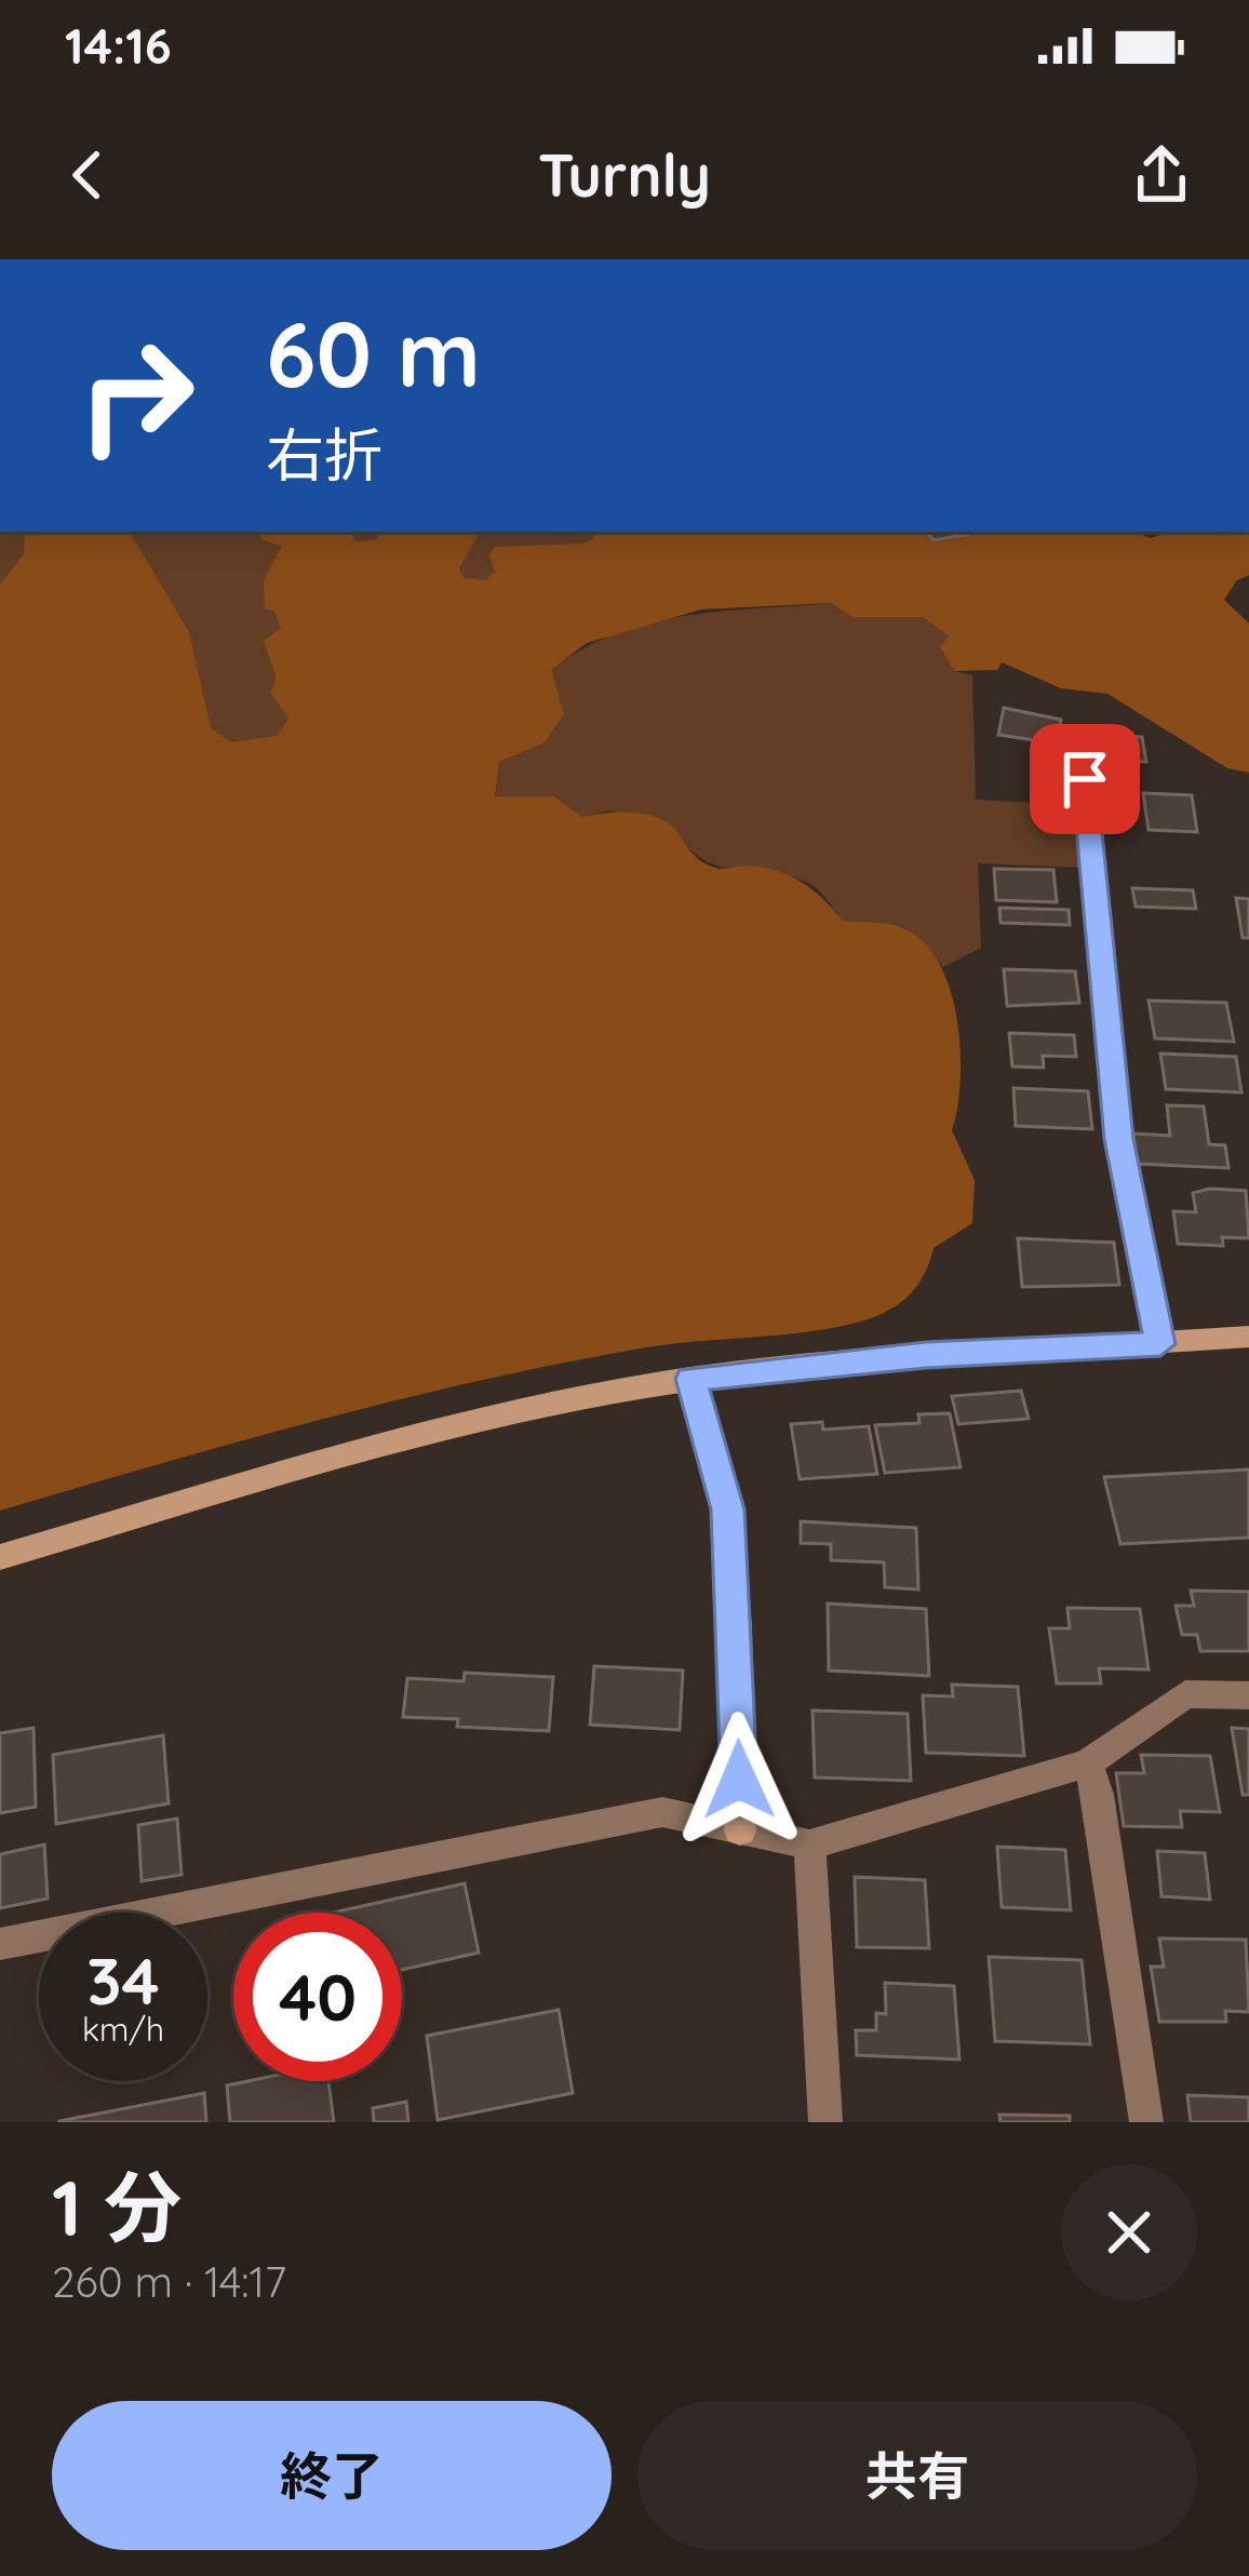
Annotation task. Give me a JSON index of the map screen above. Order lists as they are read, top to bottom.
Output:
{
  "page": {
    "status": "14:16",
    "header": "Turnly",
    "turn": ["60 m", "右折"],
    "speed": "34 km/h",
    "limit": "40",
    "heading": ["1 分", "260 m · 14:17"],
    "buttons": ["終了", "共有"]
  }
}
